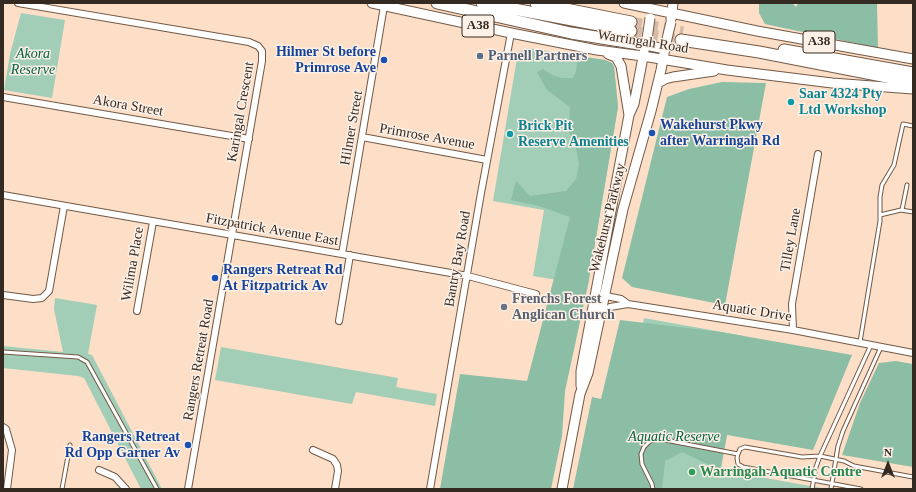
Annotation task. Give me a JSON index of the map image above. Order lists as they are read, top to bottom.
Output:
{
  "streets": {
    "highway": ["A38", "Warringah Road"],
    "main road": ["Wakehurst Parkway"],
    "street": [
      "Akora Street",
      "Karingal Crescent",
      "Hilmer Street",
      "Primrose Avenue",
      "Fitzpatrick Avenue East",
      "Tilley Lane",
      "Bantry Bay Road",
      "Wilima Place",
      "Aquatic Drive",
      "Rangers Retreat Road"
    ]
  },
  "crossings": [
    ["A38", "Wakehurst Parkway"],
    ["Warringah Road", "Hilmer Street"],
    ["Warringah Road", "Wakehurst Parkway"],
    ["Warringah Road", "Bantry Bay Road"],
    ["Akora Street", "Karingal Crescent"],
    ["Karingal Crescent", "Fitzpatrick Avenue East"],
    ["Karingal Crescent", "Rangers Retreat Road"],
    ["Hilmer Street", "Primrose Avenue"],
    ["Hilmer Street", "Fitzpatrick Avenue East"],
    ["Primrose Avenue", "Bantry Bay Road"],
    ["Wakehurst Parkway", "Aquatic Drive"],
    ["Fitzpatrick Avenue East", "Bantry Bay Road"],
    ["Fitzpatrick Avenue East", "Wilima Place"],
    ["Fitzpatrick Avenue East", "Rangers Retreat Road"],
    ["Tilley Lane", "Aquatic Drive"]
  ],
  "parks": ["Akora Reserve", "Aquatic Reserve"],
  "places": [
    "Parnell Partners",
    "Hilmer St before Primrose Ave",
    "Saar 4324 Pty Ltd Workshop",
    "Wakehurst Pkwy after Warringah Rd",
    "Brick Pit Reserve Amenities",
    "Rangers Retreat Rd At Fitzpatrick Av",
    "Frenchs Forest Anglican Church",
    "Rangers Retreat Rd Opp Garner Av",
    "Warringah Aquatic Centre"
  ],
  "north": "top"
}
